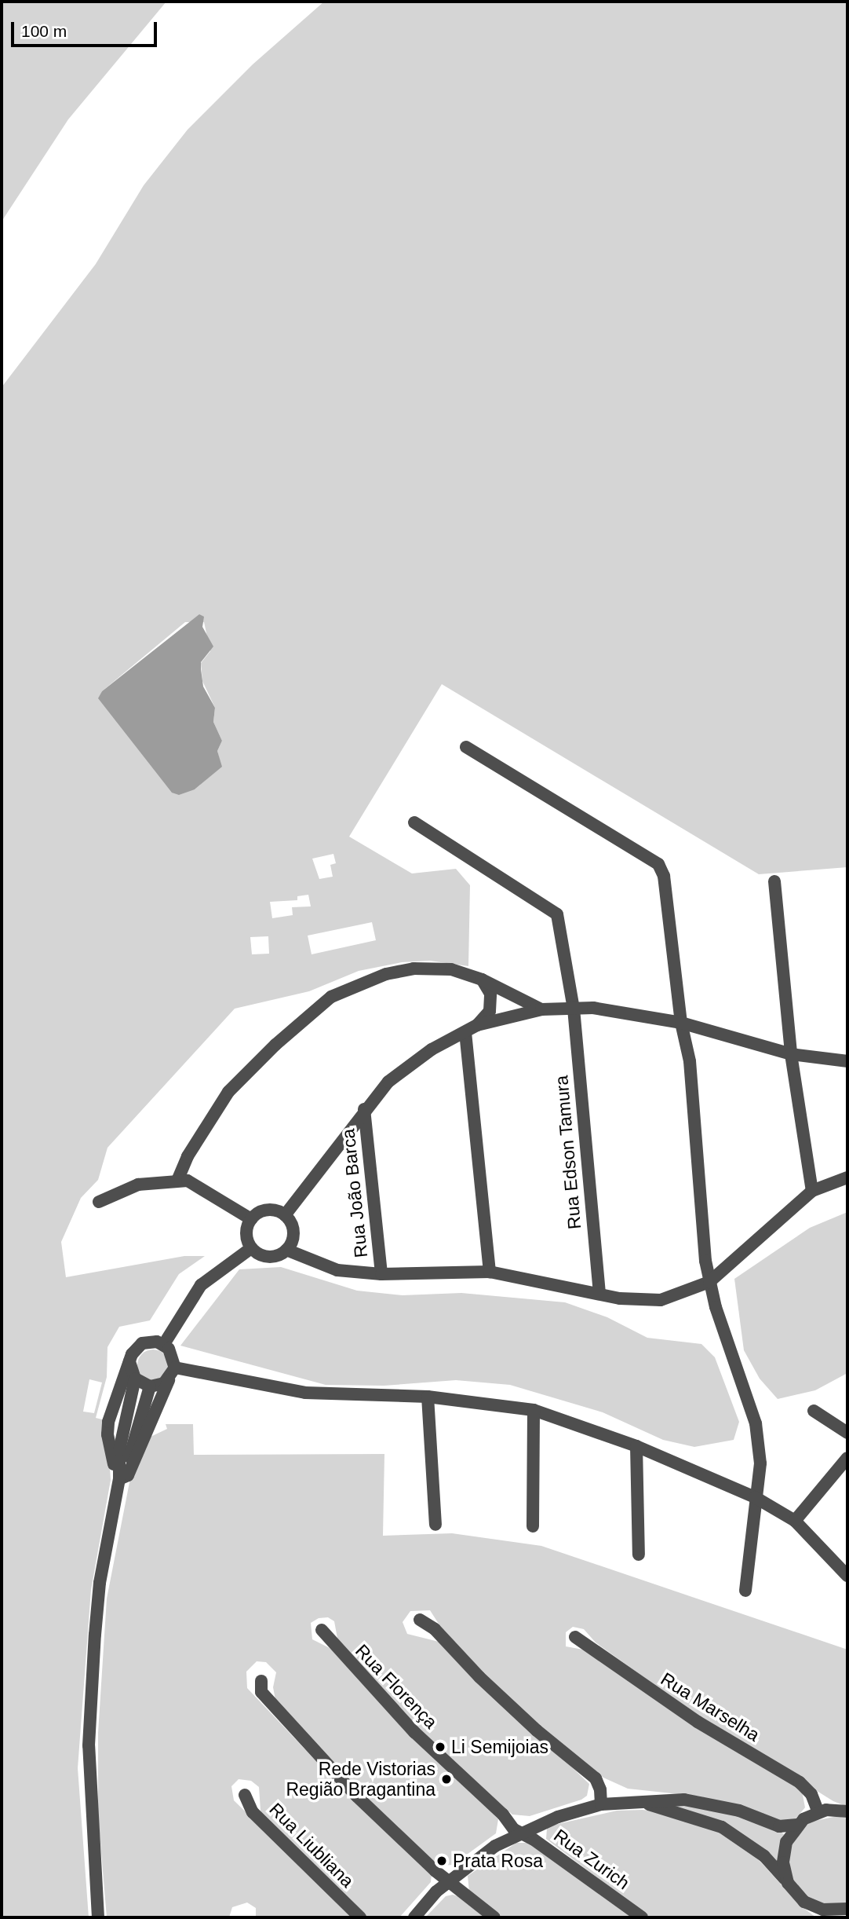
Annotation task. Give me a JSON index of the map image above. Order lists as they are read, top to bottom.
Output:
{
  "streets": {
    "street": [
      "Rua Edson Tamura",
      "Rua João Barca",
      "Rua Florença",
      "Rua Marselha",
      "Rua Liubliana",
      "Rua Zurich"
    ]
  },
  "crossings": [
    ["Rua Florença", "Rua Zurich"]
  ],
  "places": ["Li Semijoias", "Rede Vistorias Região Bragantina", "Prata Rosa"],
  "scale_bar": "100 m"
}
